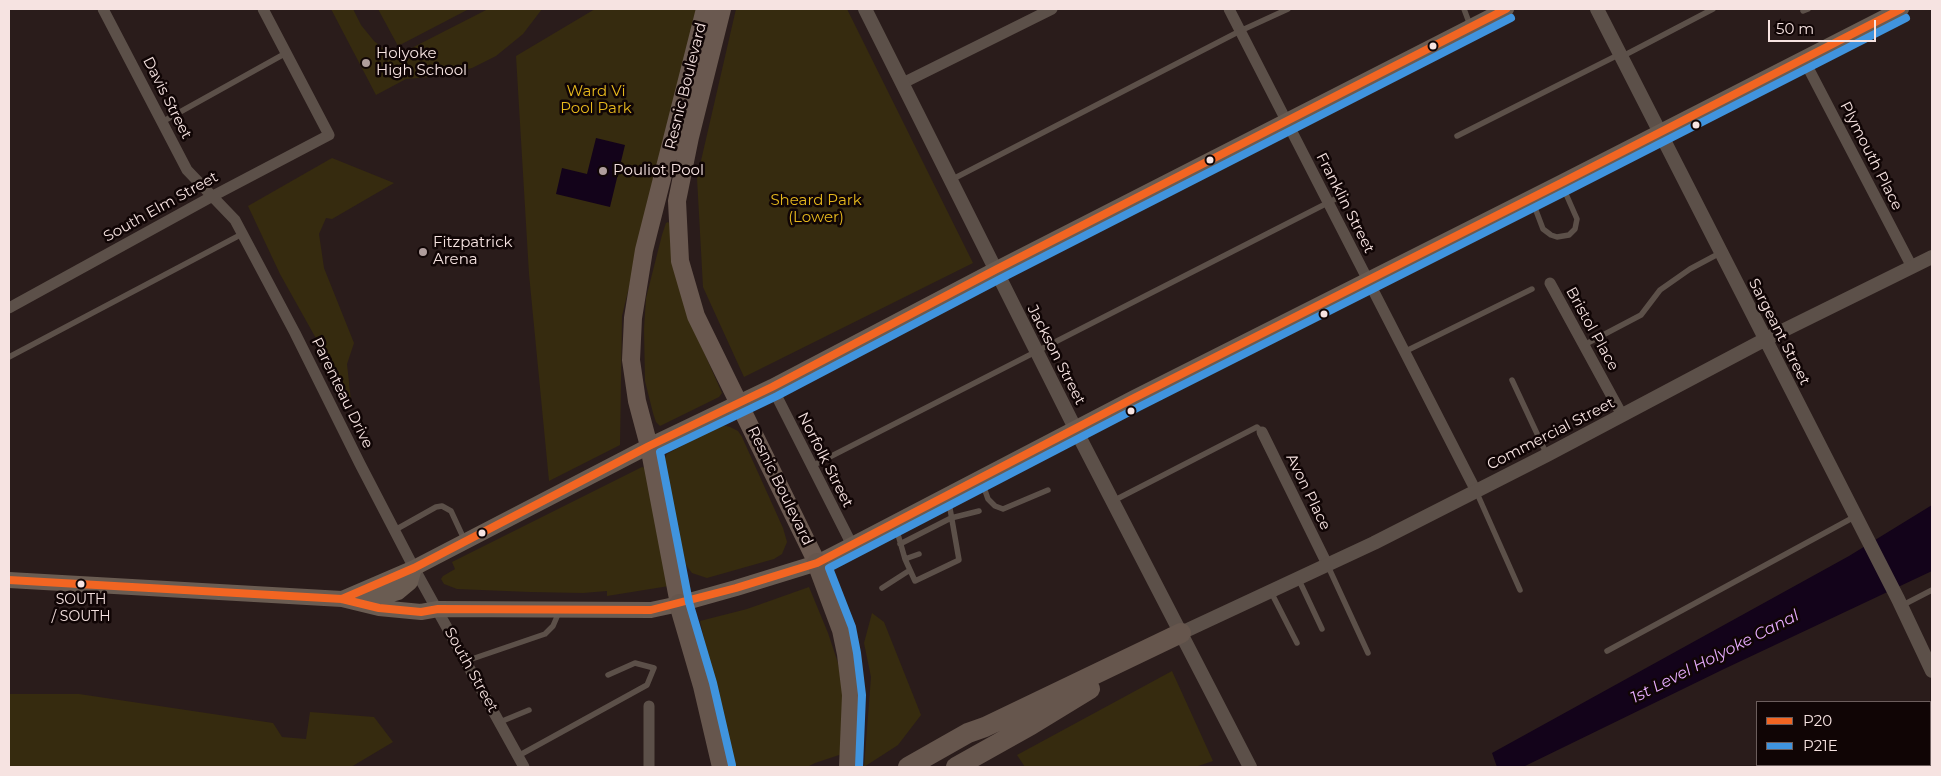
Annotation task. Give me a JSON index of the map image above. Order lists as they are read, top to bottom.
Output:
{
  "streets": {
    "main road": ["Resnic Boulevard"],
    "street": [
      "Davis Street",
      "Plymouth Place",
      "Franklin Street",
      "South Elm Street",
      "Bristol Place",
      "Sargeant Street",
      "Jackson Street",
      "Parenteau Drive",
      "Commercial Street",
      "Norfolk Street",
      "Avon Place",
      "South Street"
    ]
  },
  "crossings": [
    ["Davis Street", "South Elm Street"],
    ["Davis Street", "Parenteau Drive"],
    ["Plymouth Place", "Commercial Street"],
    ["Franklin Street", "Commercial Street"],
    ["South Elm Street", "Parenteau Drive"],
    ["Bristol Place", "Commercial Street"],
    ["Sargeant Street", "Commercial Street"],
    ["Jackson Street", "Commercial Street"],
    ["Parenteau Drive", "South Street"],
    ["Commercial Street", "Avon Place"]
  ],
  "water": ["1st Level Holyoke Canal"],
  "parks": ["Ward Vi Pool Park", "Sheard Park (Lower)"],
  "places": [
    "Holyoke High School",
    "Pouliot Pool",
    "Fitzpatrick Arena",
    "SOUTH / SOUTH"
  ],
  "lines": ["transit line P20", "transit line P21E"],
  "legend": ["P20", "P21E"],
  "scale_bar": "50 m"
}
